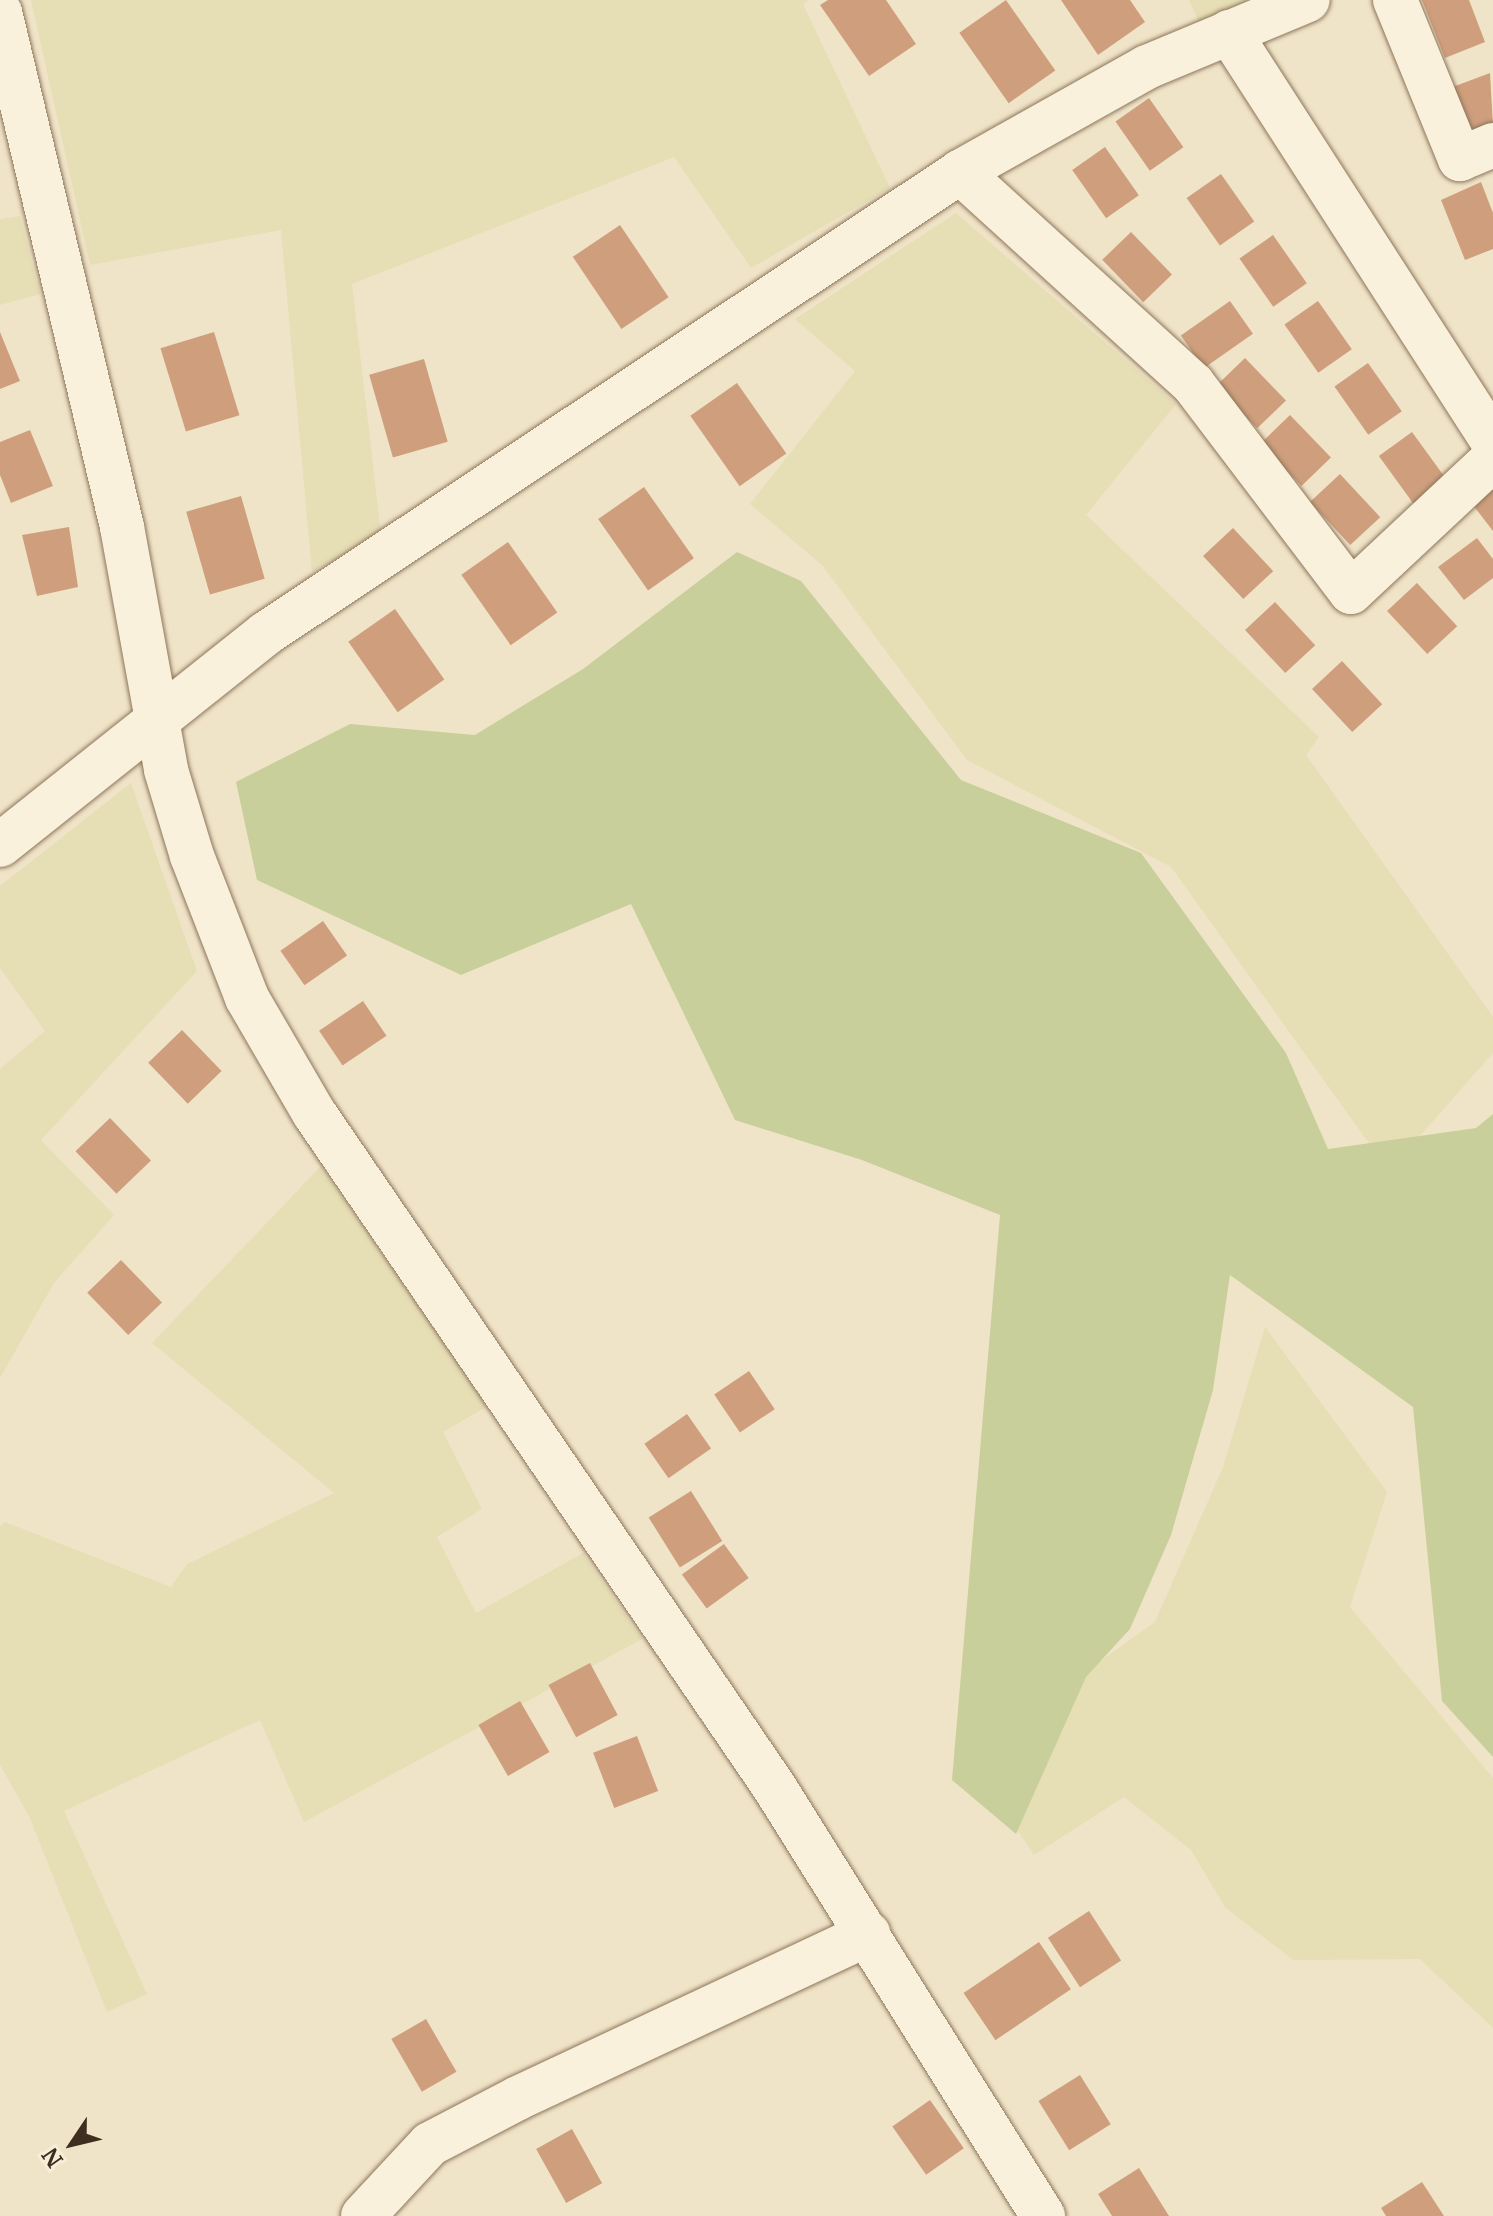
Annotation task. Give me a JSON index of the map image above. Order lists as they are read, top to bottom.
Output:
{
  "north": "bottom left"
}
